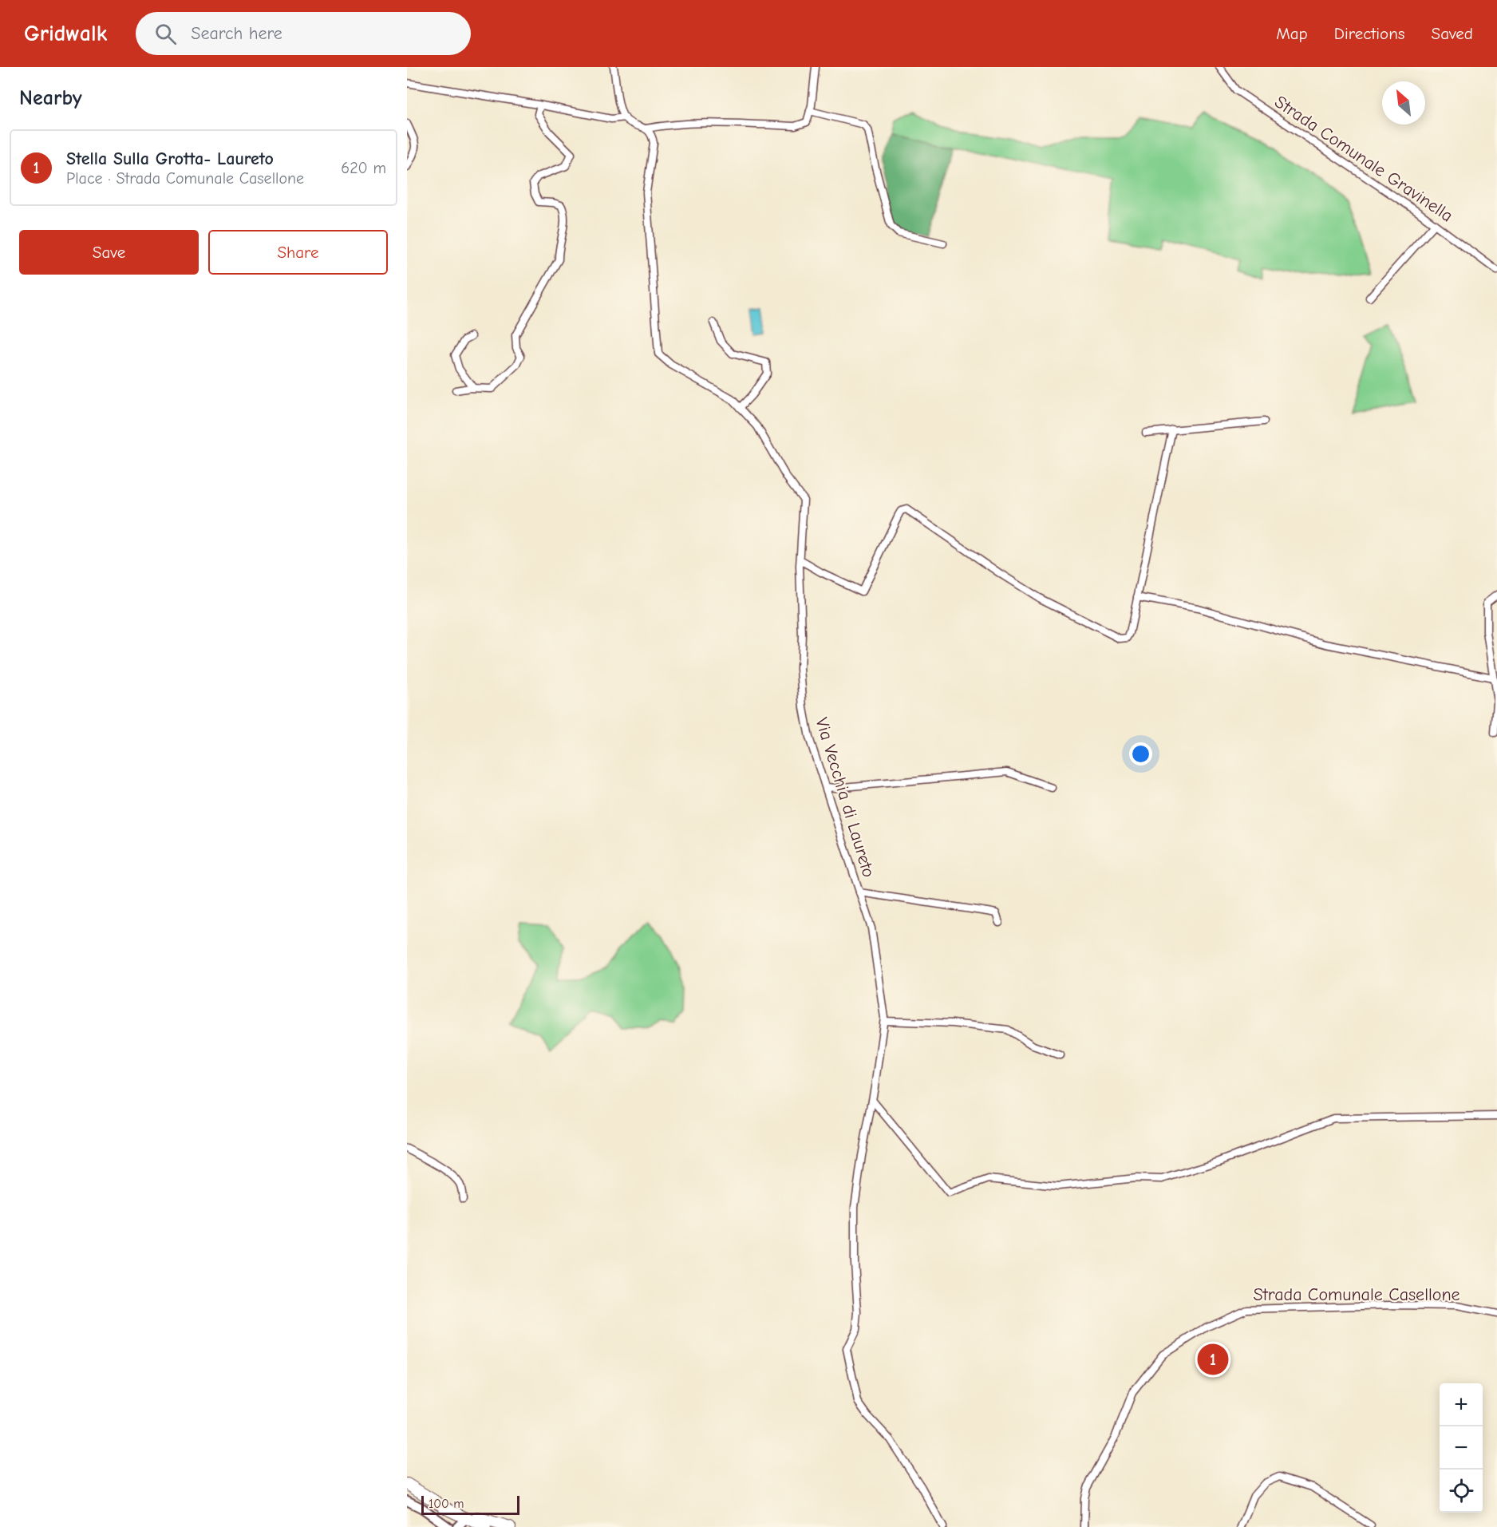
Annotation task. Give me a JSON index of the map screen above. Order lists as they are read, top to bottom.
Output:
{
  "streets": {
    "street": ["Strada Comunale Gravinella", "Via Vecchia di Laureto", "Strada Comunale Casellone"]
  },
  "scale_bar": "100 m",
  "north": "top left",
  "page": {
    "header": "Gridwalk",
    "search": "Search here",
    "nav": ["Map", "Directions", "Saved"],
    "heading": "Nearby",
    "list": [
      {
        "mark": "1",
        "name": "Stella Sulla Grotta- Laureto",
        "note": "Place · Strada Comunale Casellone",
        "value": "620 m"
      }
    ],
    "buttons": ["Save", "Share"],
    "pins": "1",
    "map_buttons": ["+", "−"],
    "scale": "100 m"
  }
}
